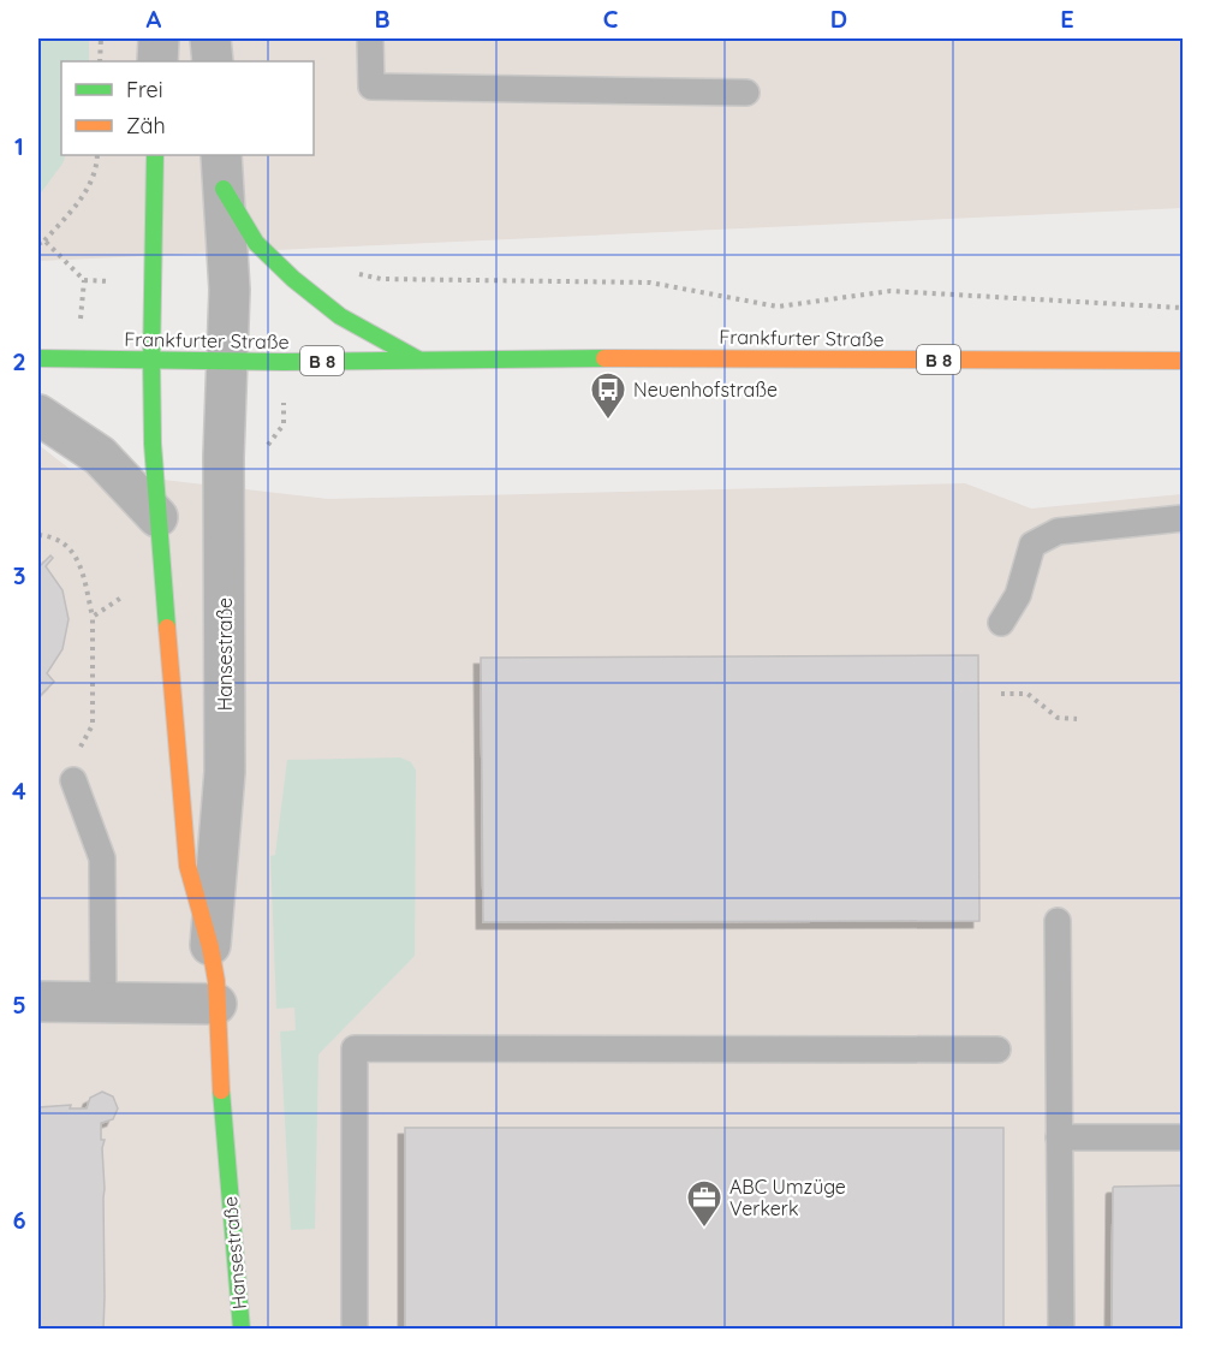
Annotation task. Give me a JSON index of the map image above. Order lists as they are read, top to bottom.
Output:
{
  "streets": {
    "street": ["Frankfurter Straße", "B 8", "Hansestraße"]
  },
  "crossings": [
    ["Frankfurter Straße", "Hansestraße"]
  ],
  "places": {
    "bus stop": ["Neuenhofstraße"],
    "office": ["ABC Umzüge Verkerk"]
  },
  "legend": ["Frei", "Zäh"],
  "grid": {
    "columns": [
      "A",
      "B",
      "C",
      "D",
      "E"
    ],
    "rows": [
      "1",
      "2",
      "3",
      "4",
      "5",
      "6"
    ]
  }
}
